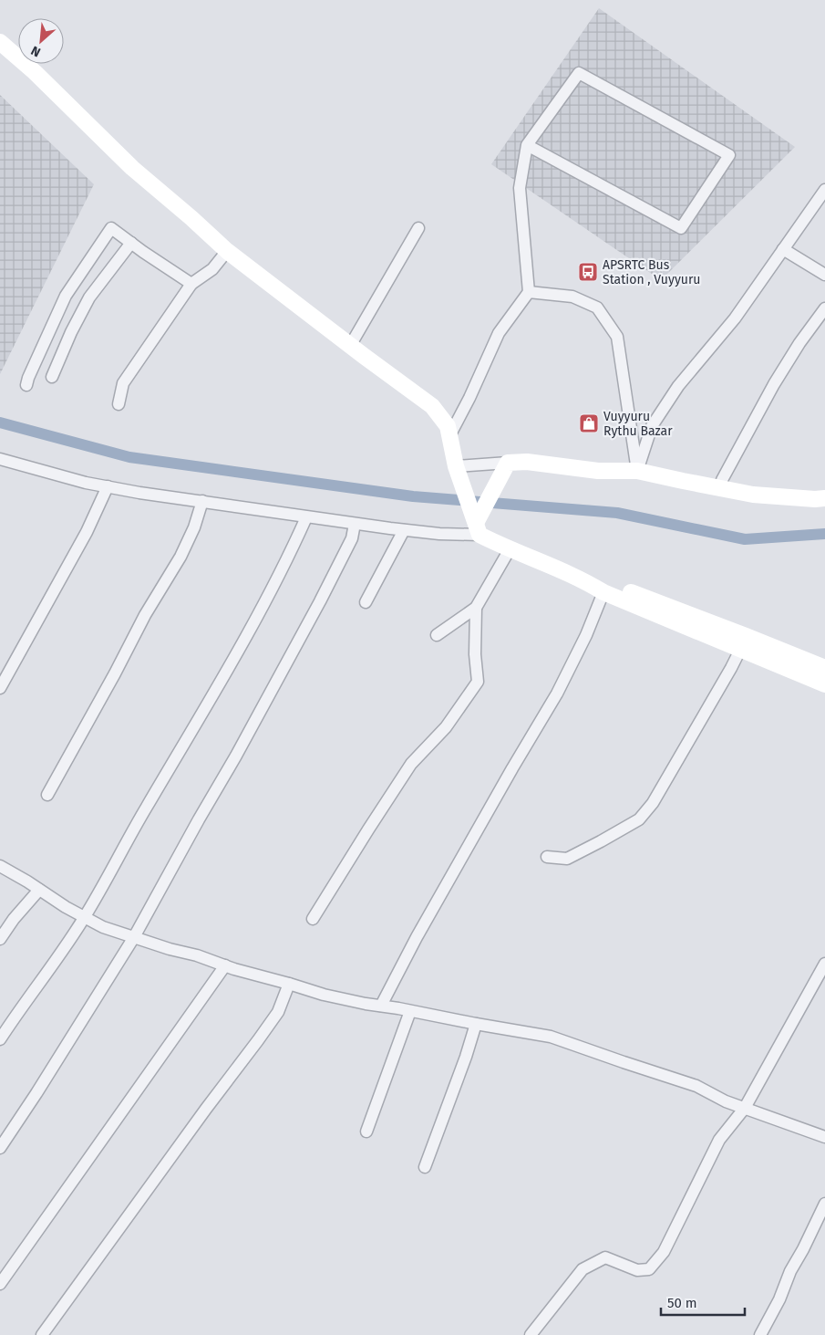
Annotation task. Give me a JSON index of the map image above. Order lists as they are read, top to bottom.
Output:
{
  "places": {
    "bus stop": ["APSRTC Bus Station , Vuyyuru"],
    "shop": ["Vuyyuru Rythu Bazar"]
  },
  "scale_bar": "50 m",
  "north": "bottom left"
}
